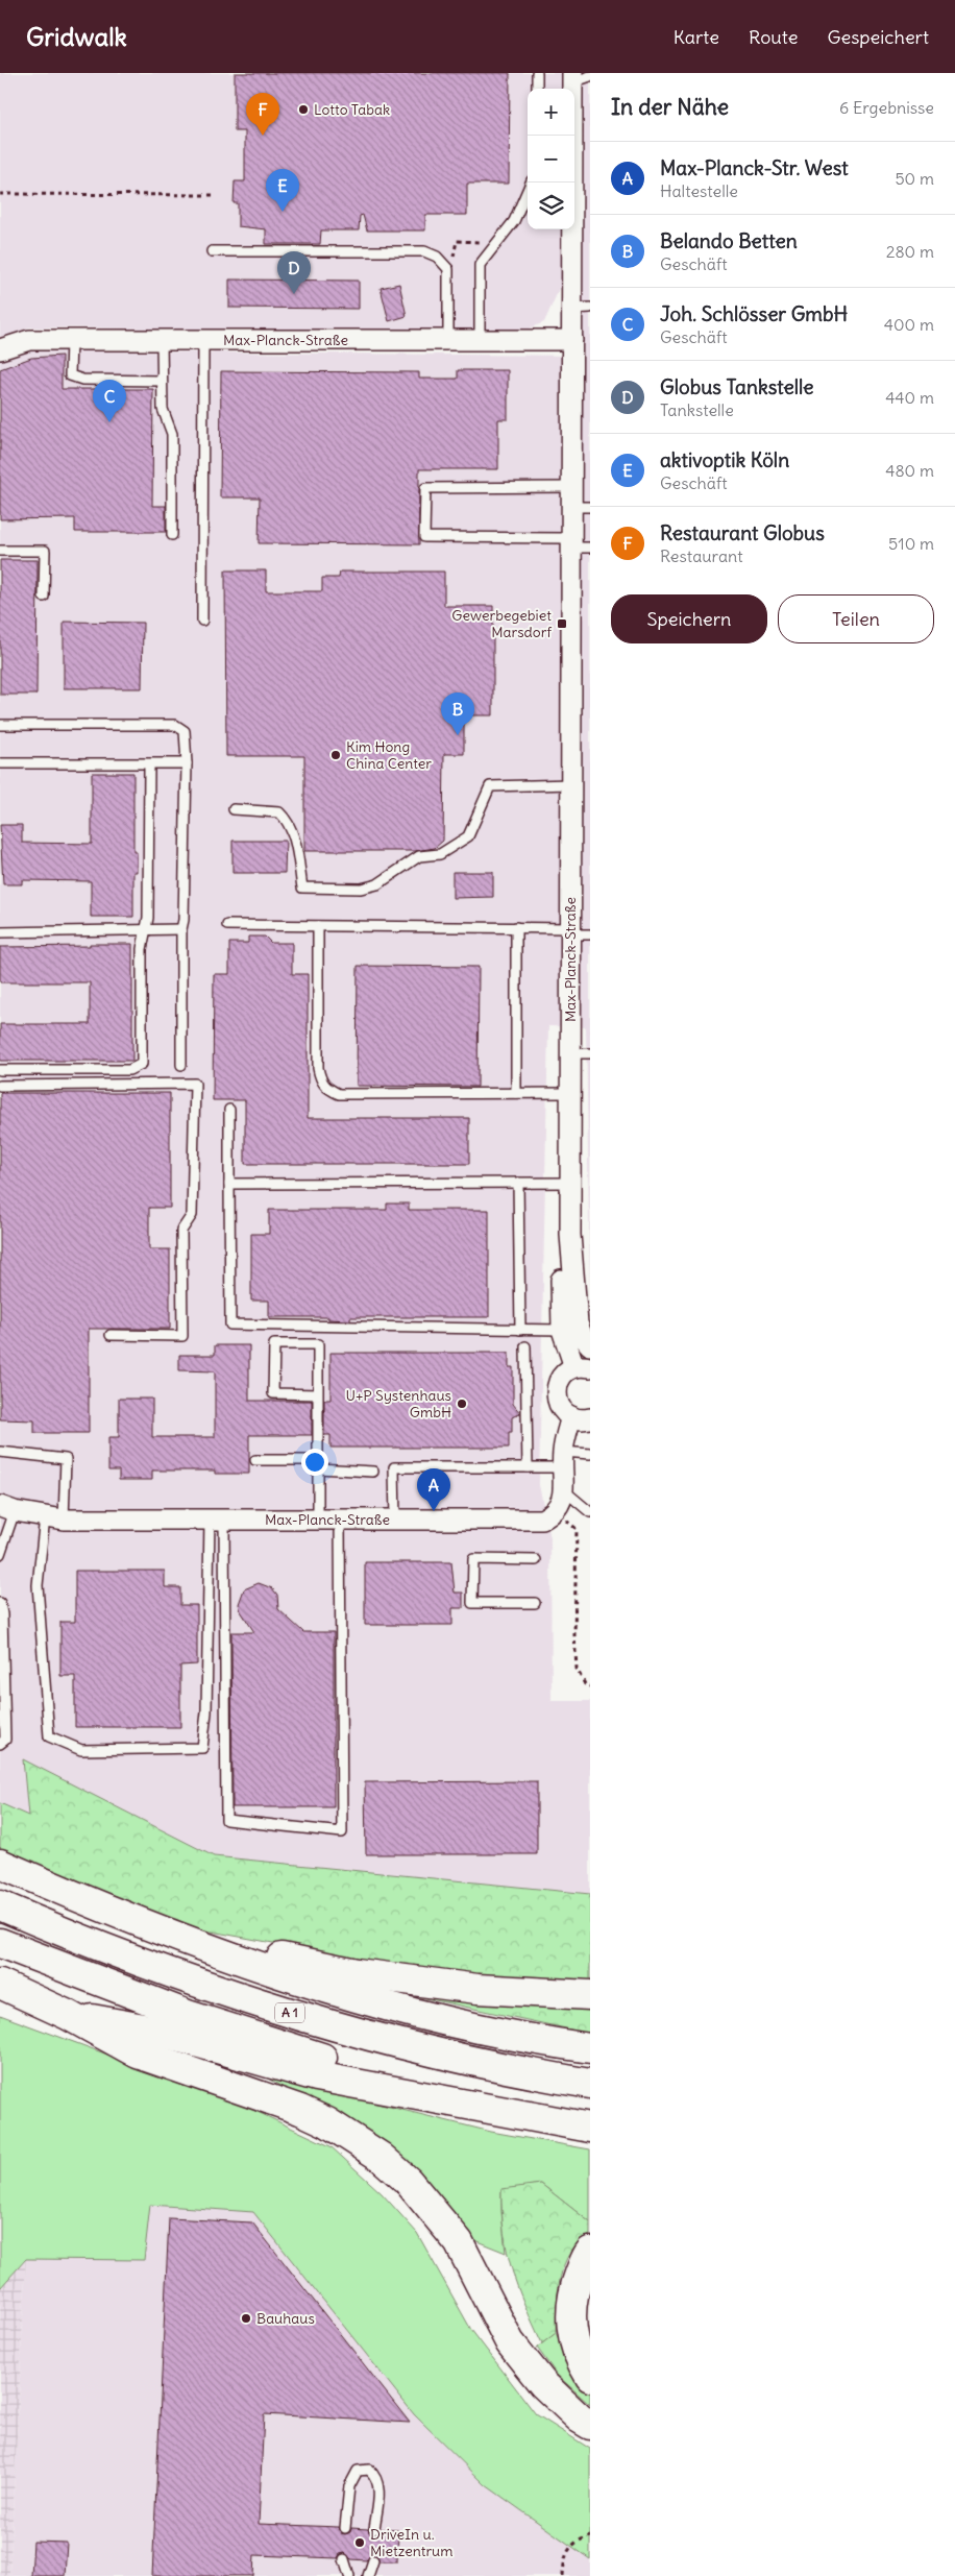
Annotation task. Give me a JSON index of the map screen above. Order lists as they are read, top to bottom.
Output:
{
  "streets": {
    "highway": ["A 1"],
    "street": ["Max-Planck-Straße"]
  },
  "places": {
    "other": [
      "Lotto Tabak",
      "Kim Hong China Center",
      "U+P Systenhaus GmbH",
      "Bauhaus",
      "DriveIn u. Mietzentrum"
    ],
    "transit": ["Gewerbegebiet Marsdorf"]
  },
  "page": {
    "header": "Gridwalk",
    "nav": ["Karte", "Route", "Gespeichert"],
    "heading": ["In der Nähe", "6 Ergebnisse"],
    "map_buttons": ["+", "−"],
    "pins": [
      "F",
      "E",
      "D",
      "C",
      "B",
      "A"
    ],
    "list": [
      {
        "mark": "A",
        "name": "Max-Planck-Str. West",
        "note": "Haltestelle",
        "value": "50 m"
      },
      {
        "mark": "B",
        "name": "Belando Betten",
        "note": "Geschäft",
        "value": "280 m"
      },
      {
        "mark": "C",
        "name": "Joh. Schlösser GmbH",
        "note": "Geschäft",
        "value": "400 m"
      },
      {
        "mark": "D",
        "name": "Globus Tankstelle",
        "note": "Tankstelle",
        "value": "440 m"
      },
      {
        "mark": "E",
        "name": "aktivoptik Köln",
        "note": "Geschäft",
        "value": "480 m"
      },
      {
        "mark": "F",
        "name": "Restaurant Globus",
        "note": "Restaurant",
        "value": "510 m"
      }
    ],
    "buttons": ["Speichern", "Teilen"]
  }
}
